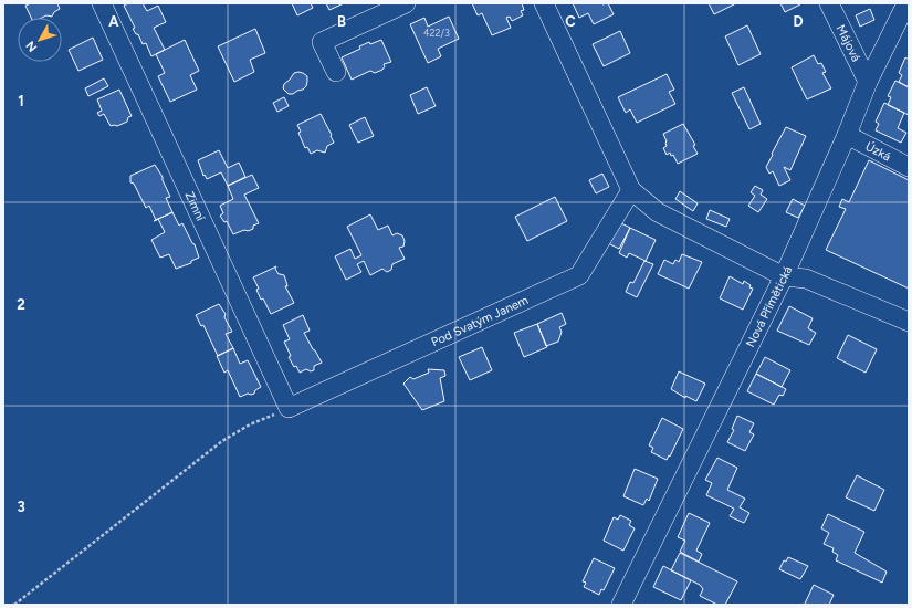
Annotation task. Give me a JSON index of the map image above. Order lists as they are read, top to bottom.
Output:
{
  "streets": {
    "street": [
      "Májová",
      "Úzká",
      "Zimní",
      "Nová Přímětická",
      "Pod Svatým Janem"
    ]
  },
  "crossings": [
    ["Májová", "Nová Přímětická"],
    ["Úzká", "Nová Přímětická"],
    ["Zimní", "Pod Svatým Janem"]
  ],
  "house_numbers": ["422/3"],
  "north": "bottom left",
  "grid": {
    "columns": [
      "A",
      "B",
      "C",
      "D"
    ],
    "rows": ["1", "2", "3"]
  }
}
